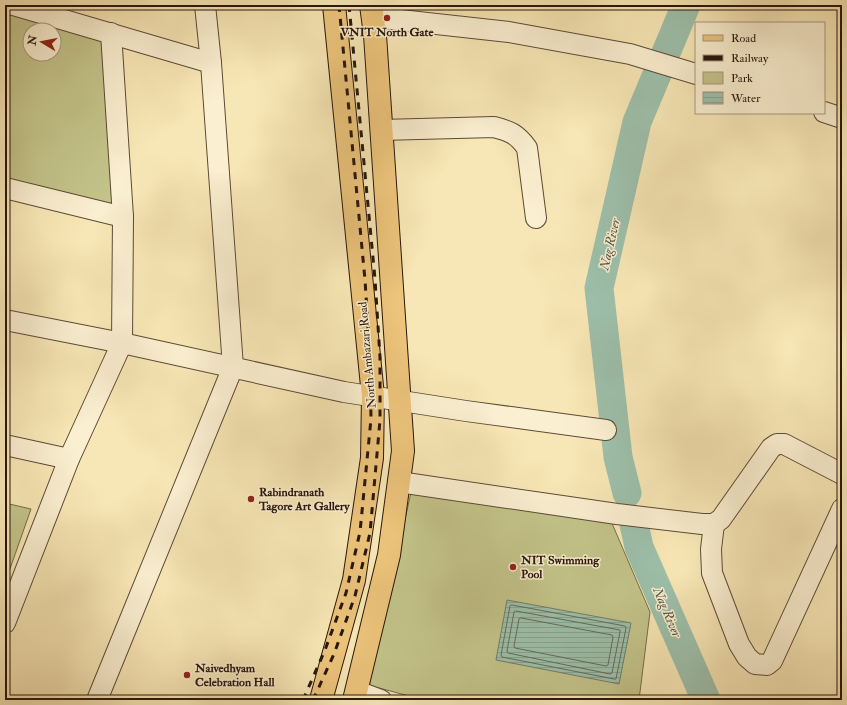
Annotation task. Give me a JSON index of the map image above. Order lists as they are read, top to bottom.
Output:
{
  "streets": {
    "main road": ["North Ambazari Road"]
  },
  "water": ["Nag River"],
  "places": [
    "VNIT North Gate",
    "Rabindranath Tagore Art Gallery",
    "NIT Swimming Pool",
    "Naivedhyam Celebration Hall"
  ],
  "legend": [
    "Road",
    "Railway",
    "Park",
    "Water"
  ],
  "north": "left"
}
